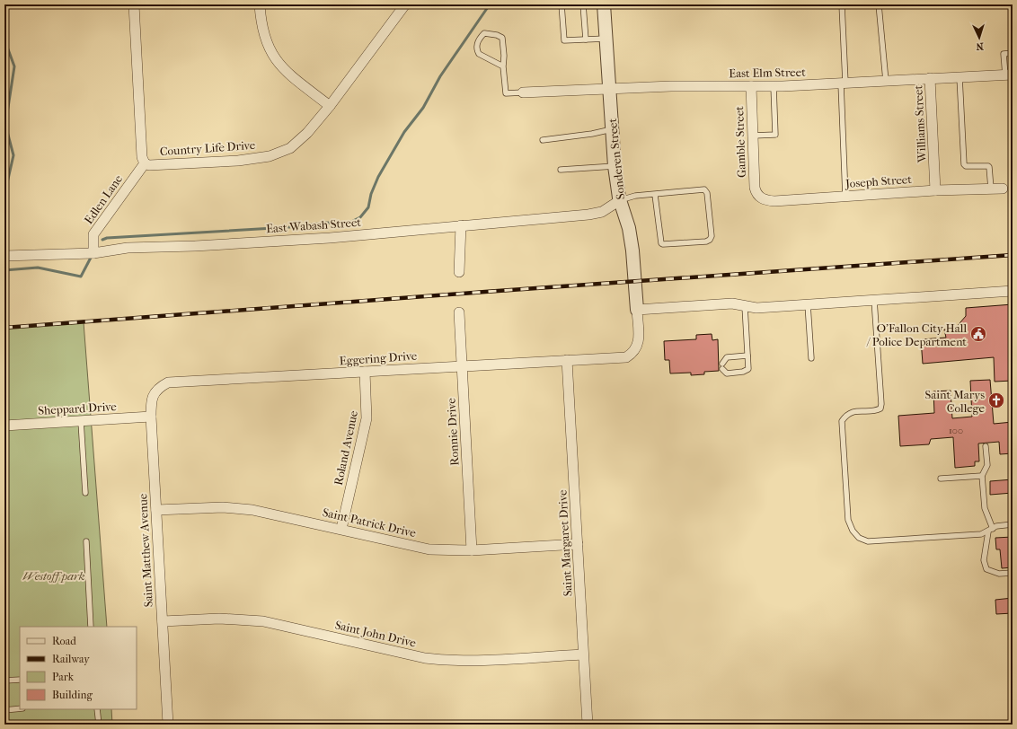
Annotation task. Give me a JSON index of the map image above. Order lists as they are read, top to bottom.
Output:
{
  "streets": {
    "street": [
      "East Elm Street",
      "Williams Street",
      "Gamble Street",
      "Country Life Drive",
      "Sonderen Street",
      "Joseph Street",
      "Edlen Lane",
      "East Wabash Street",
      "Eggering Drive",
      "Sheppard Drive",
      "Ronnie Drive",
      "Roland Avenue",
      "Saint Patrick Drive",
      "Saint Margaret Drive",
      "Saint Matthew Avenue",
      "Saint John Drive"
    ]
  },
  "crossings": [
    ["East Elm Street", "Williams Street"],
    ["East Elm Street", "Gamble Street"],
    ["East Elm Street", "Sonderen Street"],
    ["Williams Street", "Joseph Street"],
    ["Gamble Street", "Joseph Street"],
    ["Country Life Drive", "Edlen Lane"],
    ["Sonderen Street", "East Wabash Street"],
    ["Sonderen Street", "Eggering Drive"],
    ["Edlen Lane", "East Wabash Street"],
    ["Eggering Drive", "Sheppard Drive"],
    ["Eggering Drive", "Ronnie Drive"],
    ["Eggering Drive", "Roland Avenue"],
    ["Eggering Drive", "Saint Margaret Drive"],
    ["Eggering Drive", "Saint Matthew Avenue"],
    ["Sheppard Drive", "Saint Matthew Avenue"],
    ["Ronnie Drive", "Saint Patrick Drive"],
    ["Roland Avenue", "Saint Patrick Drive"],
    ["Saint Patrick Drive", "Saint Margaret Drive"],
    ["Saint Patrick Drive", "Saint Matthew Avenue"],
    ["Saint Margaret Drive", "Saint John Drive"],
    ["Saint Matthew Avenue", "Saint John Drive"]
  ],
  "parks": ["Westoff park"],
  "places": {
    "public building": ["O'Fallon City Hall / Police Department"],
    "church": ["Saint Marys College"]
  },
  "house_numbers": ["100"],
  "legend": [
    "Road",
    "Railway",
    "Park",
    "Building"
  ],
  "north": "bottom"
}
